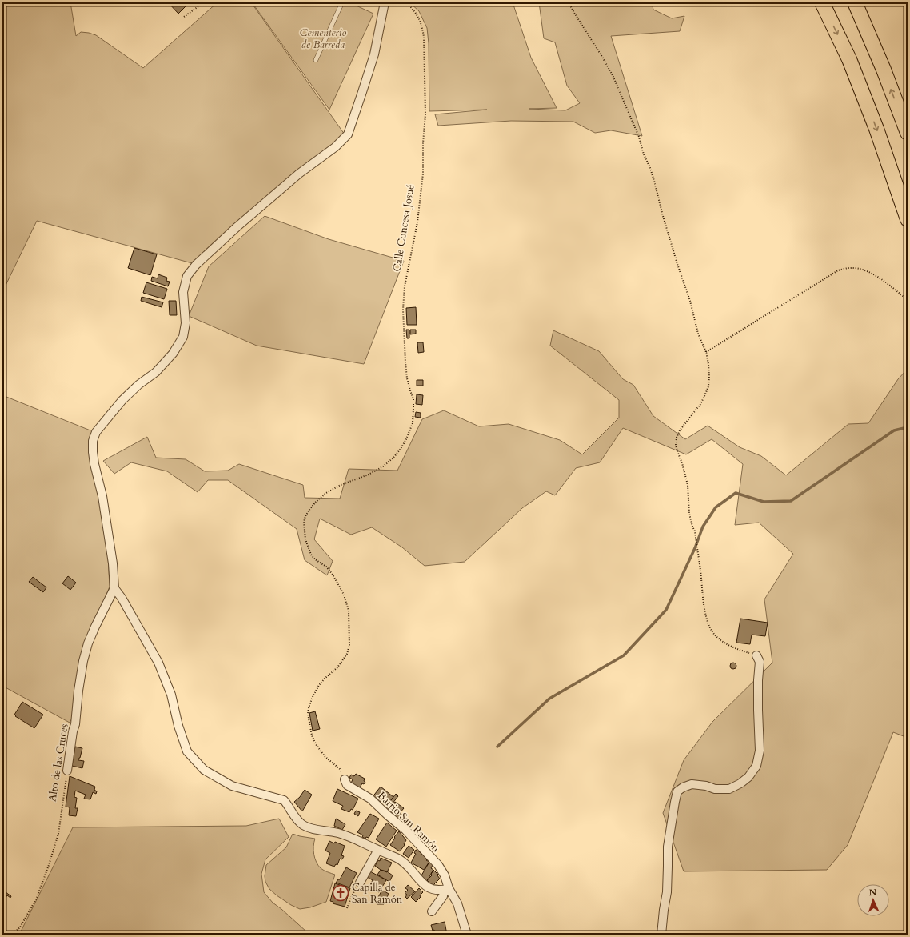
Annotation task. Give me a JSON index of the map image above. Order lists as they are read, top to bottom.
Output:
{
  "streets": {
    "street": ["Alto de las Cruces", "Barrio San Ramón"],
    "path": ["Calle Concesa Josué"]
  },
  "crossings": [
    ["Calle Concesa Josué", "Barrio San Ramón"]
  ],
  "parks": ["Cementerio de Barreda"],
  "places": {
    "church": ["Capilla de San Ramón"]
  },
  "north": "top"
}
